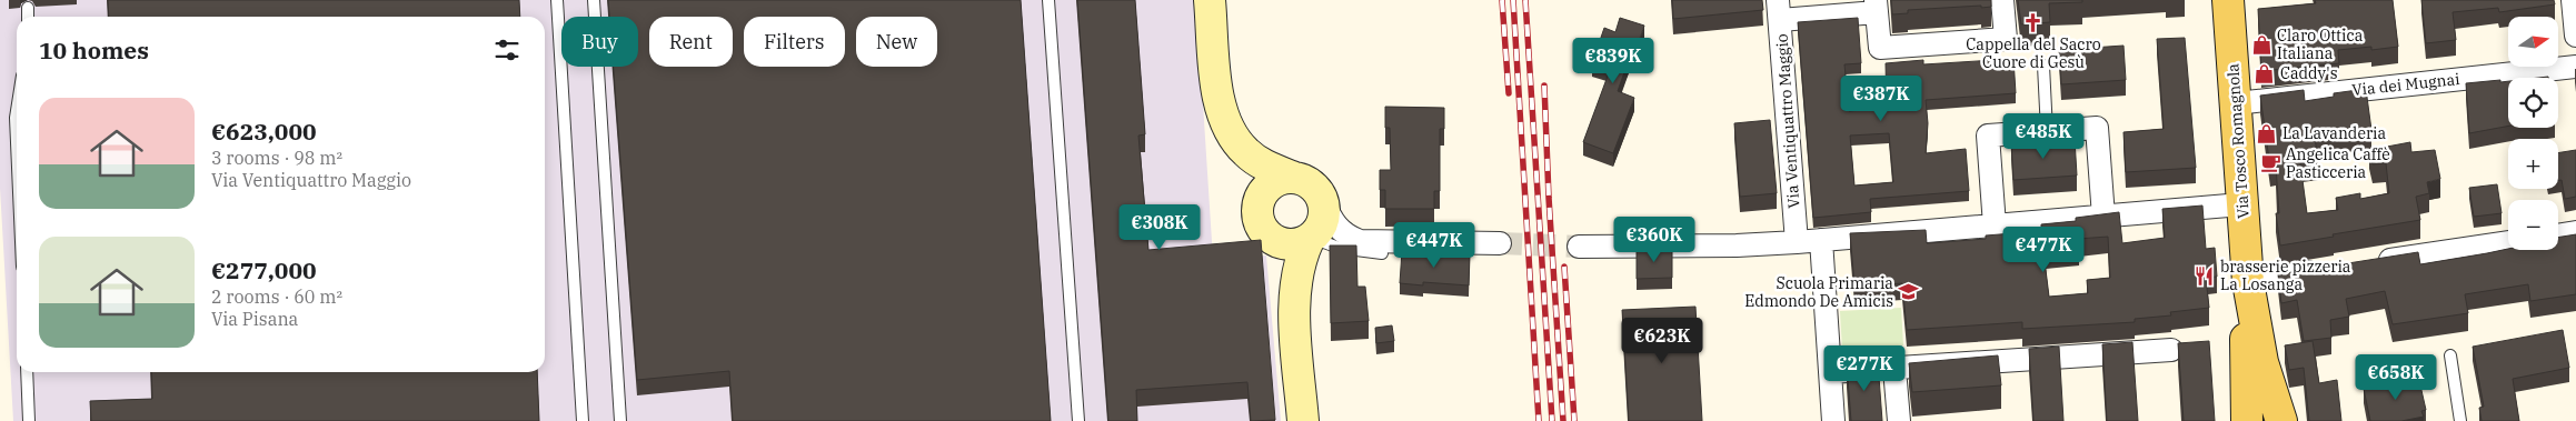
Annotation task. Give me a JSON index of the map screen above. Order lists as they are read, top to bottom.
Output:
{
  "streets": {
    "main road": ["Via Tosco Romagnola"],
    "street": ["Via dei Mugnai", "Via Ventiquattro Maggio"]
  },
  "crossings": [
    ["Via dei Mugnai", "Via Tosco Romagnola"]
  ],
  "places": {
    "church": ["Cappella del Sacro Cuore di Gesù"],
    "shop": ["Claro Ottica Italiana", "Caddy's", "La Lavanderia"],
    "cafe": ["Angelica Caffè Pasticceria"],
    "restaurant": ["brasserie pizzeria La Losanga"],
    "school or university": ["Scuola Primaria Edmondo De Amicis"]
  },
  "north": "right",
  "page": {
    "map_buttons": ["+", "−"],
    "chip": [
      "Buy",
      "Rent",
      "Filters",
      "New"
    ],
    "heading": "10 homes",
    "price": [
      "€839K",
      "€387K",
      "€485K",
      "€308K",
      "€360K",
      "€447K",
      "€477K",
      "€623K",
      "€277K",
      "€658K"
    ],
    "list": [
      {
        "name": "€623,000",
        "note": "3 rooms · 98 m² · Via Ventiquattro Maggio"
      },
      {
        "name": "€277,000",
        "note": "2 rooms · 60 m² · Via Pisana"
      }
    ]
  }
}
